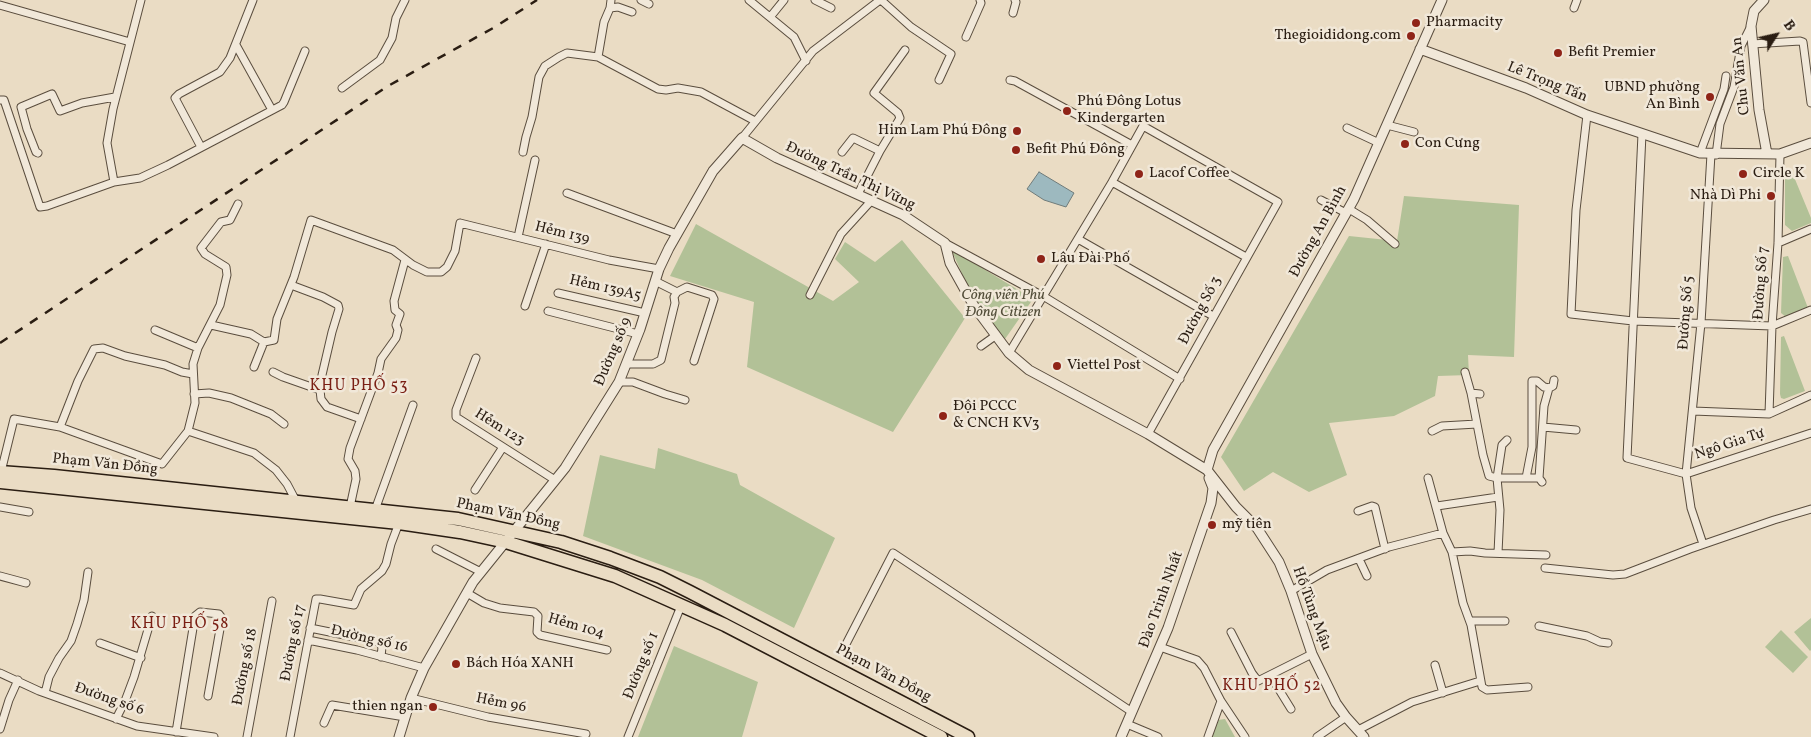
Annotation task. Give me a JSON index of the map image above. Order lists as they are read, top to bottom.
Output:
{
  "streets": {
    "highway": ["Phạm Văn Đồng"],
    "street": [
      "Chu Văn An",
      "Lê Trọng Tấn",
      "Đường Trần Thị Vững",
      "Đường An Bình",
      "Hẻm 139",
      "Đường Số 7",
      "Hẻm 139A5",
      "Đường Số 3",
      "Đường Số 5",
      "Đường số 9",
      "Hẻm 123",
      "Ngô Gia Tự",
      "Đào Trinh Nhất",
      "Hồ Tùng Mậu",
      "Hẻm 104",
      "Đường số 16",
      "Đường số 17",
      "Đường số 1",
      "Đường số 18",
      "Đường số 6",
      "Hẻm 96"
    ]
  },
  "crossings": [
    ["Chu Văn An", "Lê Trọng Tấn"],
    ["Chu Văn An", "Đường Số 5"],
    ["Lê Trọng Tấn", "Đường An Bình"],
    ["Lê Trọng Tấn", "Đường Số 7"],
    ["Lê Trọng Tấn", "Đường Số 5"],
    ["Đường Trần Thị Vững", "Đường số 9"],
    ["Đường An Bình", "Đào Trinh Nhất"],
    ["Đường An Bình", "Hồ Tùng Mậu"],
    ["Hẻm 139", "Đường số 9"],
    ["Hẻm 139A5", "Đường số 9"],
    ["Đường Số 5", "Ngô Gia Tự"],
    ["Đường số 9", "Hẻm 123"],
    ["Đường số 9", "Phạm Văn Đồng"],
    ["Đường số 9", "Hẻm 104"],
    ["Đường số 9", "Đường số 16"],
    ["Đường số 9", "Hẻm 96"],
    ["Phạm Văn Đồng", "Đường số 17"],
    ["Phạm Văn Đồng", "Đường số 1"],
    ["Đào Trinh Nhất", "Hồ Tùng Mậu"],
    ["Đường số 16", "Đường số 17"]
  ],
  "districts": ["KHU PHỐ 53", "KHU PHỐ 58", "KHU PHỐ 52"],
  "parks": ["Công viên Phú Đông Citizen"],
  "places": [
    "Pharmacity",
    "Thegioididong.com",
    "Befit Premier",
    "UBND phường An Bình",
    "Phú Đông Lotus Kindergarten",
    "Him Lam Phú Đông",
    "Con Cưng",
    "Befit Phú Đông",
    "Lacof Coffee",
    "Circle K",
    "Nhà Dì Phi",
    "Lâu Đài Phố",
    "Viettel Post",
    "Đội PCCC & CNCH KV3",
    "mỹ tiên",
    "Bách Hóa XANH",
    "thien ngan"
  ],
  "north": "top right"
}
